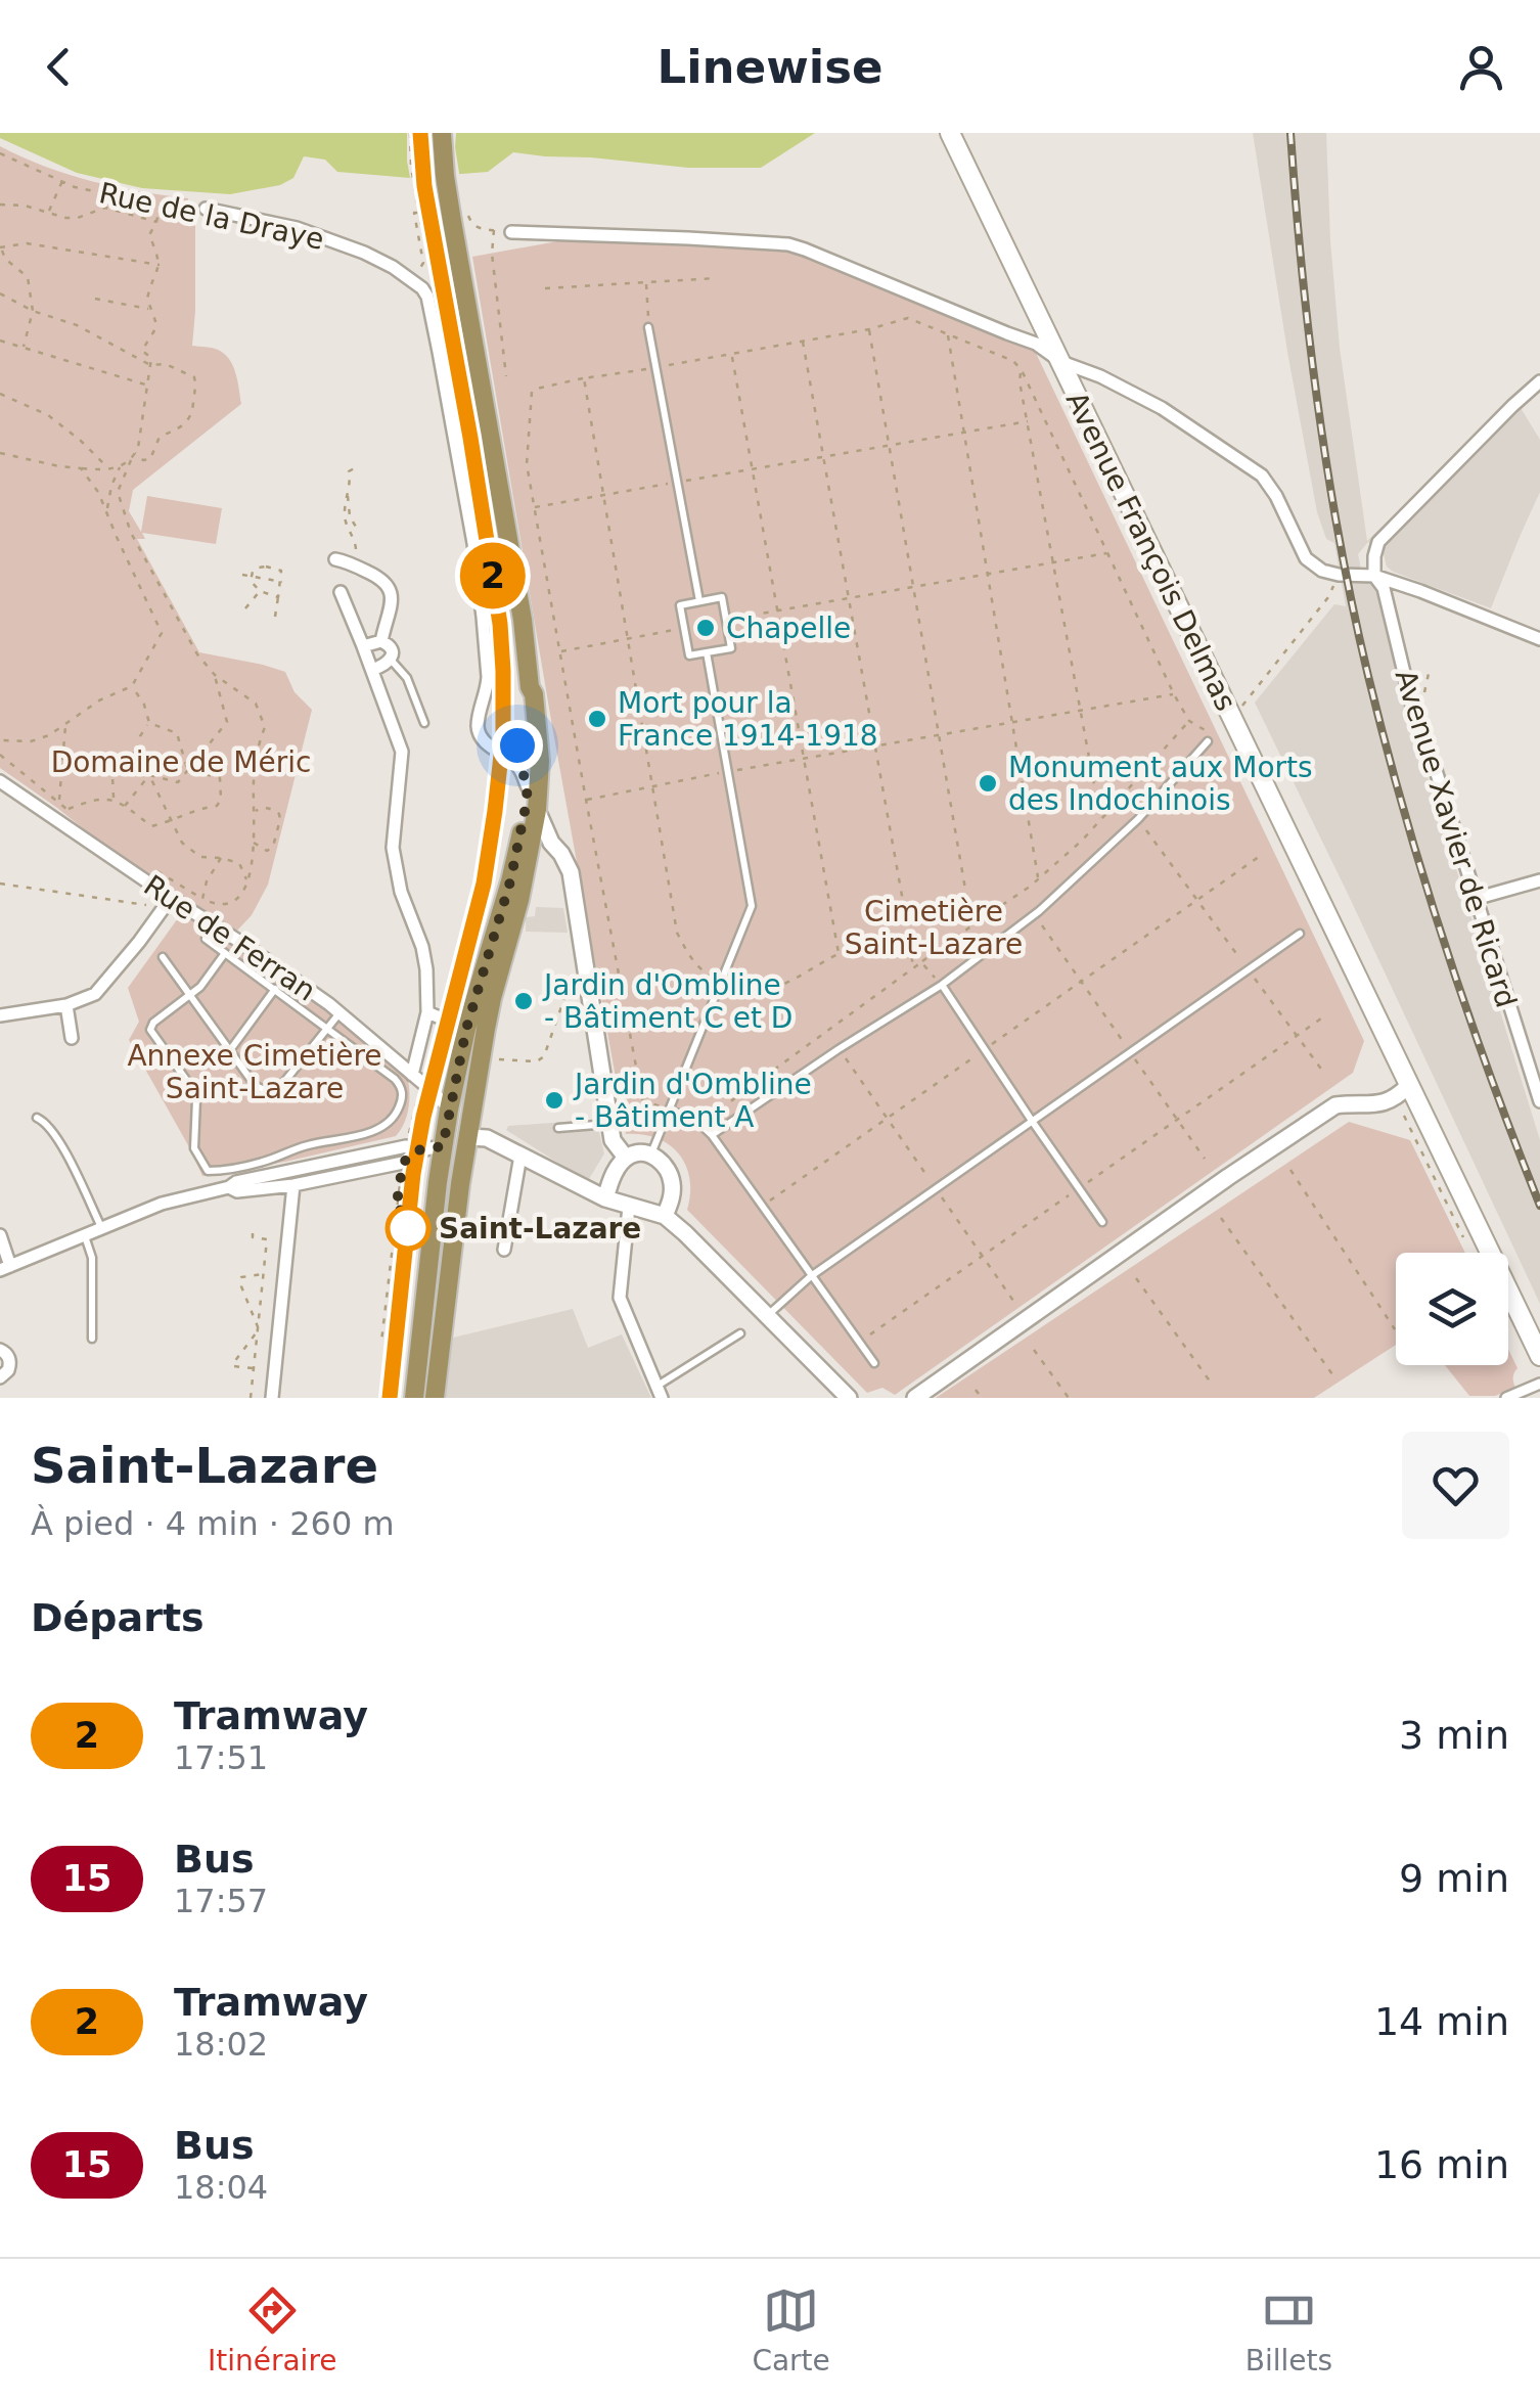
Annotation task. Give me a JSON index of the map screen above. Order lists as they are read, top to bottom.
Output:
{
  "streets": {
    "main road": ["Avenue François Delmas"],
    "street": ["Rue de la Draye", "Avenue Xavier de Ricard", "Rue de Ferran"]
  },
  "parks": ["Domaine de Méric", "Cimetière Saint-Lazare", "Annexe Cimetière Saint-Lazare"],
  "places": [
    "Chapelle",
    "Mort pour la France 1914-1918",
    "Monument aux Morts des Indochinois",
    "Jardin d'Ombline - Bâtiment C et D",
    "Jardin d'Ombline - Bâtiment A",
    "Saint-Lazare"
  ],
  "lines": ["tram line 2"],
  "page": {
    "header": "Linewise",
    "on_map": "2",
    "heading": [
      ["Saint-Lazare", "À pied · 4 min · 260 m"],
      "Départs"
    ],
    "list": [
      {
        "mark": "2",
        "name": "Tramway",
        "note": "17:51",
        "value": "3 min"
      },
      {
        "mark": "15",
        "name": "Bus",
        "note": "17:57",
        "value": "9 min"
      },
      {
        "mark": "2",
        "name": "Tramway",
        "note": "18:02",
        "value": "14 min"
      },
      {
        "mark": "15",
        "name": "Bus",
        "note": "18:04",
        "value": "16 min"
      }
    ],
    "tabs": ["Itinéraire", "Carte", "Billets"]
  }
}
